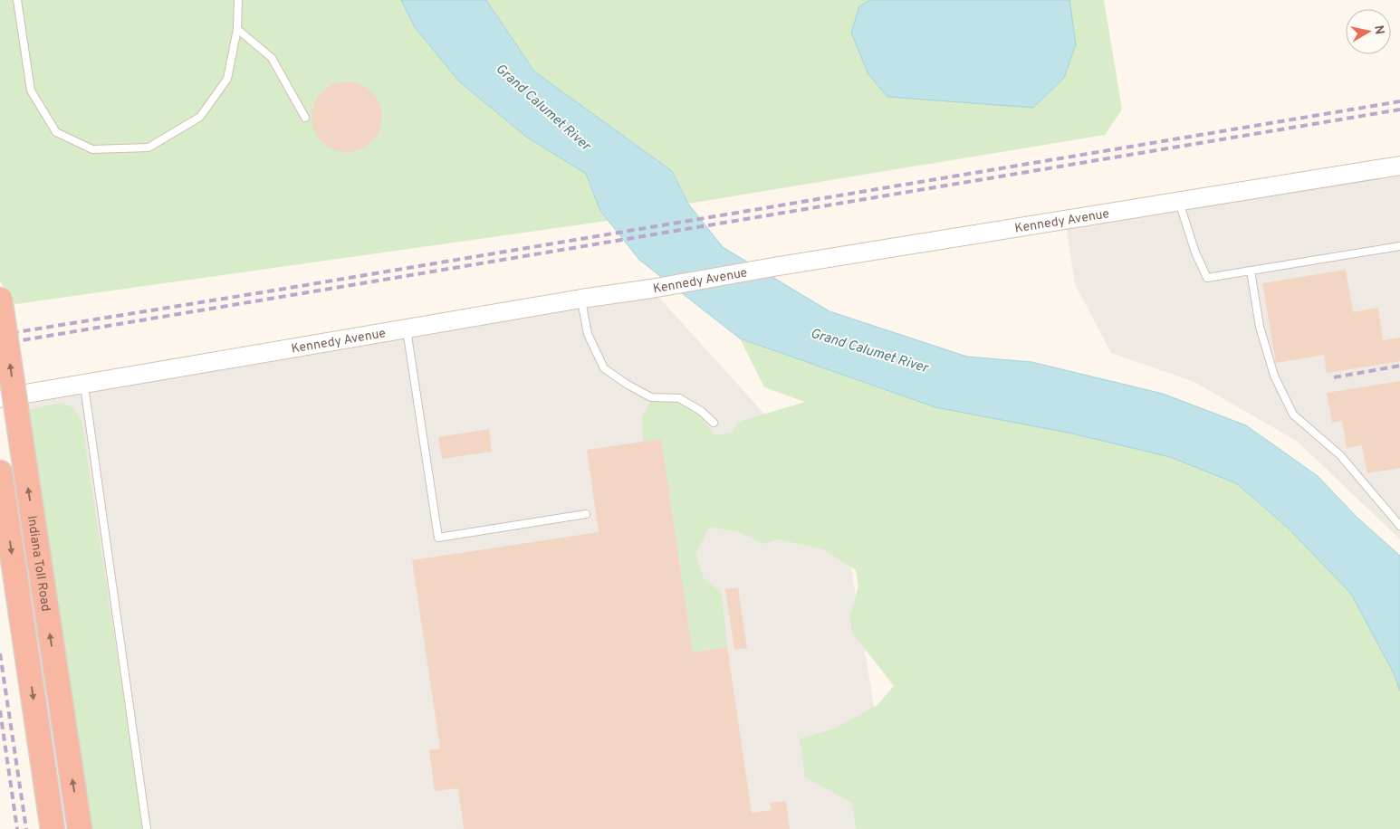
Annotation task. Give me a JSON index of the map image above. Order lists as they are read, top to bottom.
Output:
{
  "streets": {
    "highway": ["Indiana Toll Road"],
    "main road": ["Kennedy Avenue"]
  },
  "water": ["Grand Calumet River"],
  "north": "right"
}
